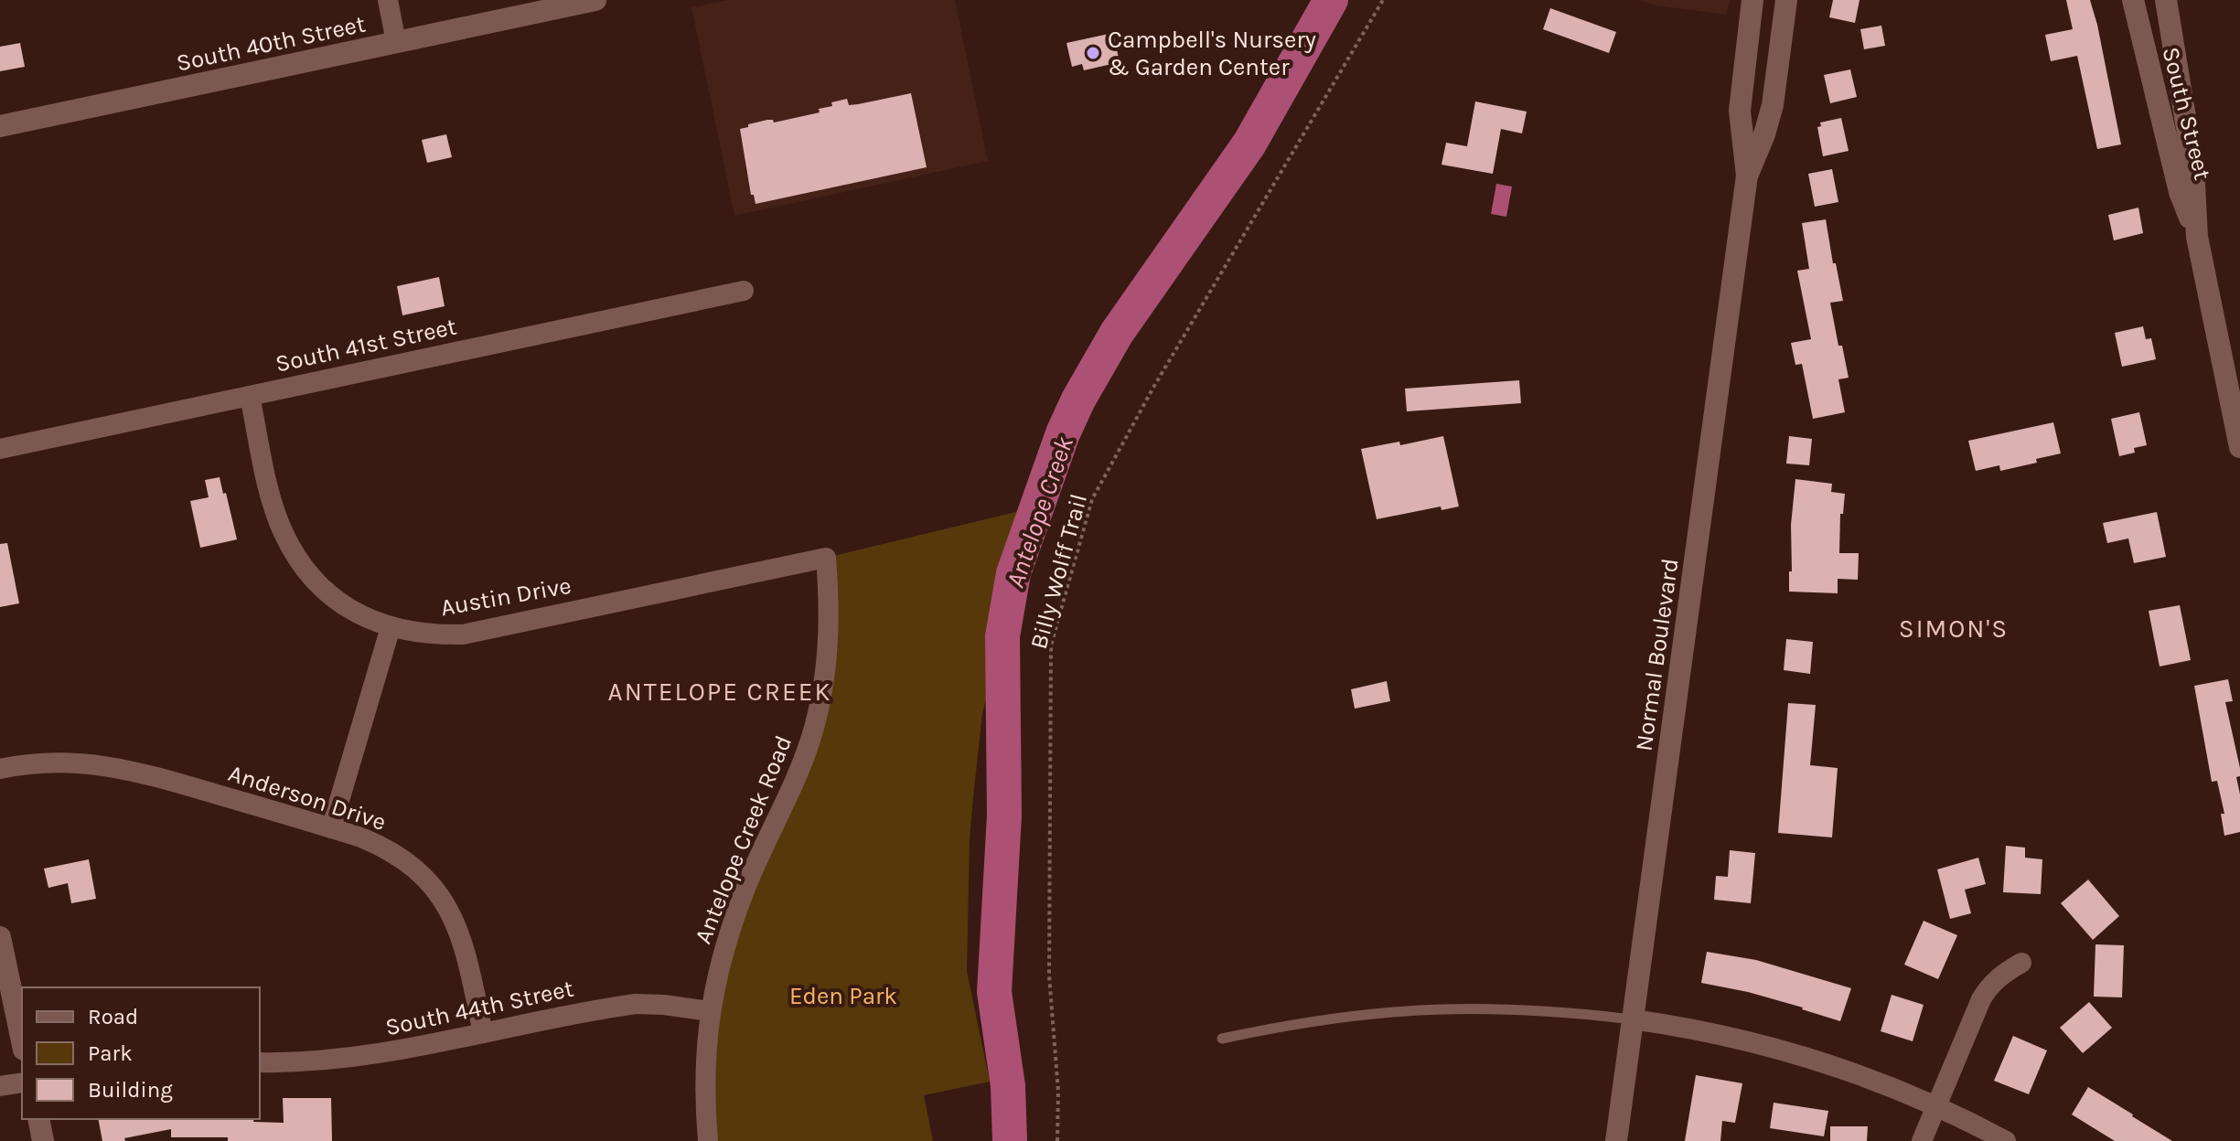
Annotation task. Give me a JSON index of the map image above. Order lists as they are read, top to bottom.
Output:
{
  "streets": {
    "main road": ["South 40th Street", "South Street", "Normal Boulevard"],
    "street": [
      "South 41st Street",
      "Austin Drive",
      "Anderson Drive",
      "Antelope Creek Road",
      "South 44th Street"
    ],
    "path": ["Billy Wolff Trail"]
  },
  "crossings": [
    ["South 41st Street", "Austin Drive"],
    ["Austin Drive", "Antelope Creek Road"],
    ["Anderson Drive", "South 44th Street"],
    ["Antelope Creek Road", "South 44th Street"]
  ],
  "districts": ["SIMON'S", "ANTELOPE CREEK"],
  "water": ["Antelope Creek"],
  "parks": ["Eden Park"],
  "places": ["Campbell's Nursery & Garden Center"],
  "legend": ["Road", "Park", "Building"]
}
